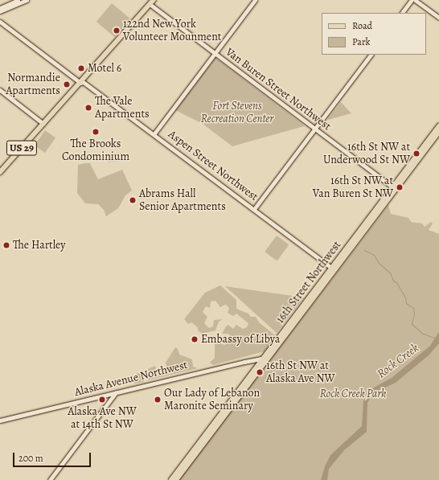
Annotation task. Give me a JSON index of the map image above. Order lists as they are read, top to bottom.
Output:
{
  "streets": {
    "highway": ["US 29"],
    "main road": ["16th Street Northwest"],
    "street": ["Van Buren Street Northwest", "Aspen Street Northwest", "Alaska Avenue Northwest"]
  },
  "crossings": [
    ["Van Buren Street Northwest", "US 29"],
    ["Van Buren Street Northwest", "16th Street Northwest"],
    ["US 29", "Aspen Street Northwest"],
    ["Aspen Street Northwest", "16th Street Northwest"],
    ["16th Street Northwest", "Alaska Avenue Northwest"]
  ],
  "water": ["Rock Creek"],
  "parks": ["Fort Stevens Recreation Center", "Rock Creek Park"],
  "places": [
    "122nd New York Volunteer Mounment",
    "Motel 6",
    "Normandie Apartments",
    "The Vale Apartments",
    "The Brooks Condominium",
    "16th St NW at Underwood St NW",
    "16th St NW at Van Buren St NW",
    "Abrams Hall Senior Apartments",
    "The Hartley",
    "Embassy of Libya",
    "16th St NW at Alaska Ave NW",
    "Alaska Ave NW at 14th St NW",
    "Our Lady of Lebanon Maronite Seminary"
  ],
  "legend": ["Road", "Park"],
  "scale_bar": "200 m"
}
